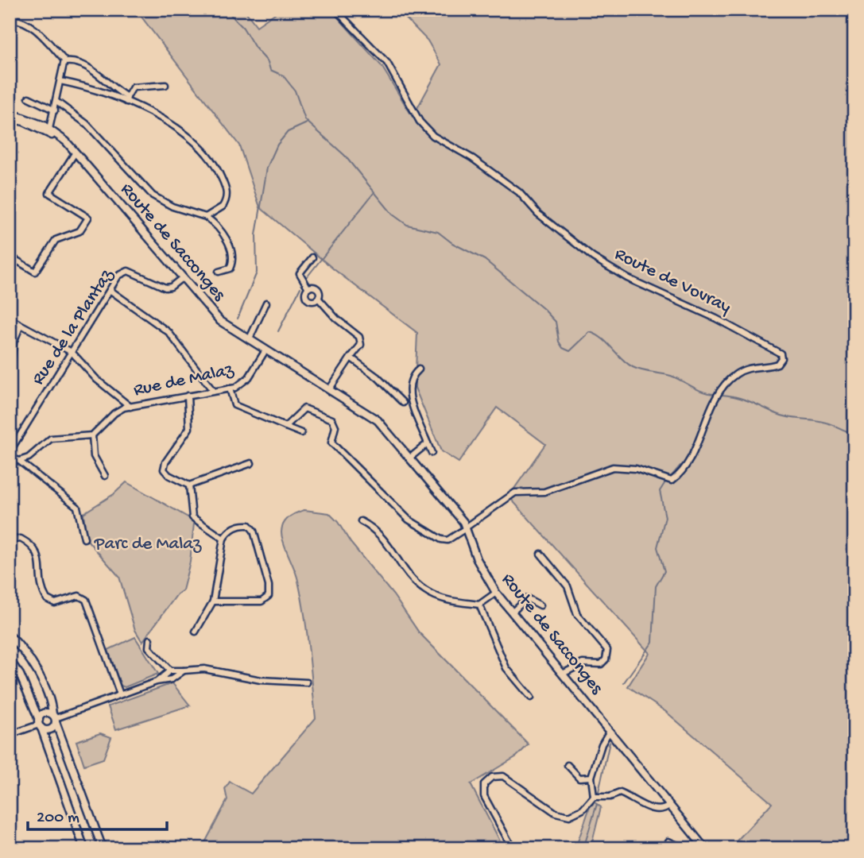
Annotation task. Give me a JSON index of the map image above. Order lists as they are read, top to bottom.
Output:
{
  "streets": {
    "street": [
      "Route de Sacconges",
      "Route de Vovray",
      "Rue de la Plantaz",
      "Rue de Malaz"
    ]
  },
  "crossings": [
    ["Route de Sacconges", "Route de Vovray"],
    ["Route de Sacconges", "Rue de la Plantaz"],
    ["Route de Sacconges", "Rue de Malaz"]
  ],
  "parks": ["Parc de Malaz"],
  "scale_bar": "200 m"
}
